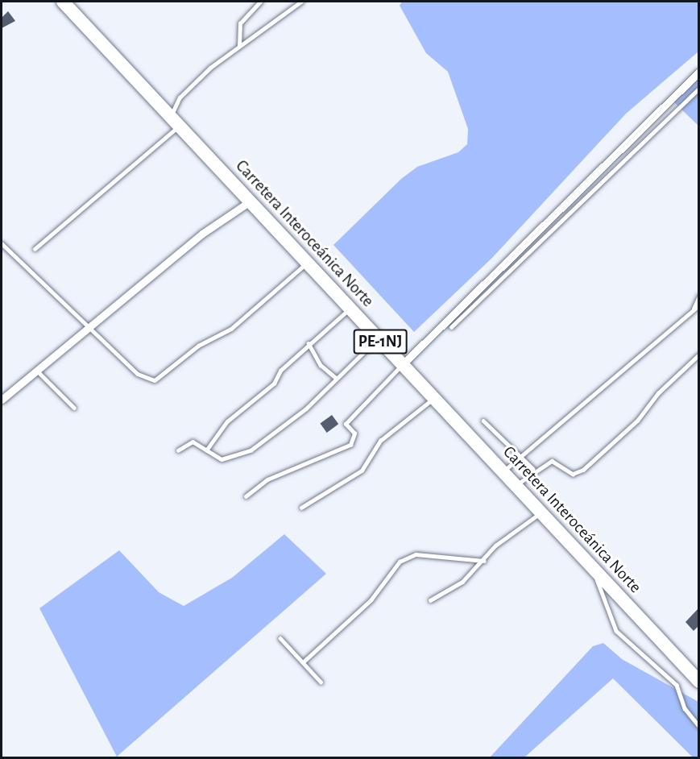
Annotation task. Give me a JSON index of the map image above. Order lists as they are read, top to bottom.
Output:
{
  "streets": {
    "highway": ["Carretera Interoceánica Norte", "PE-1NJ"]
  }
}
